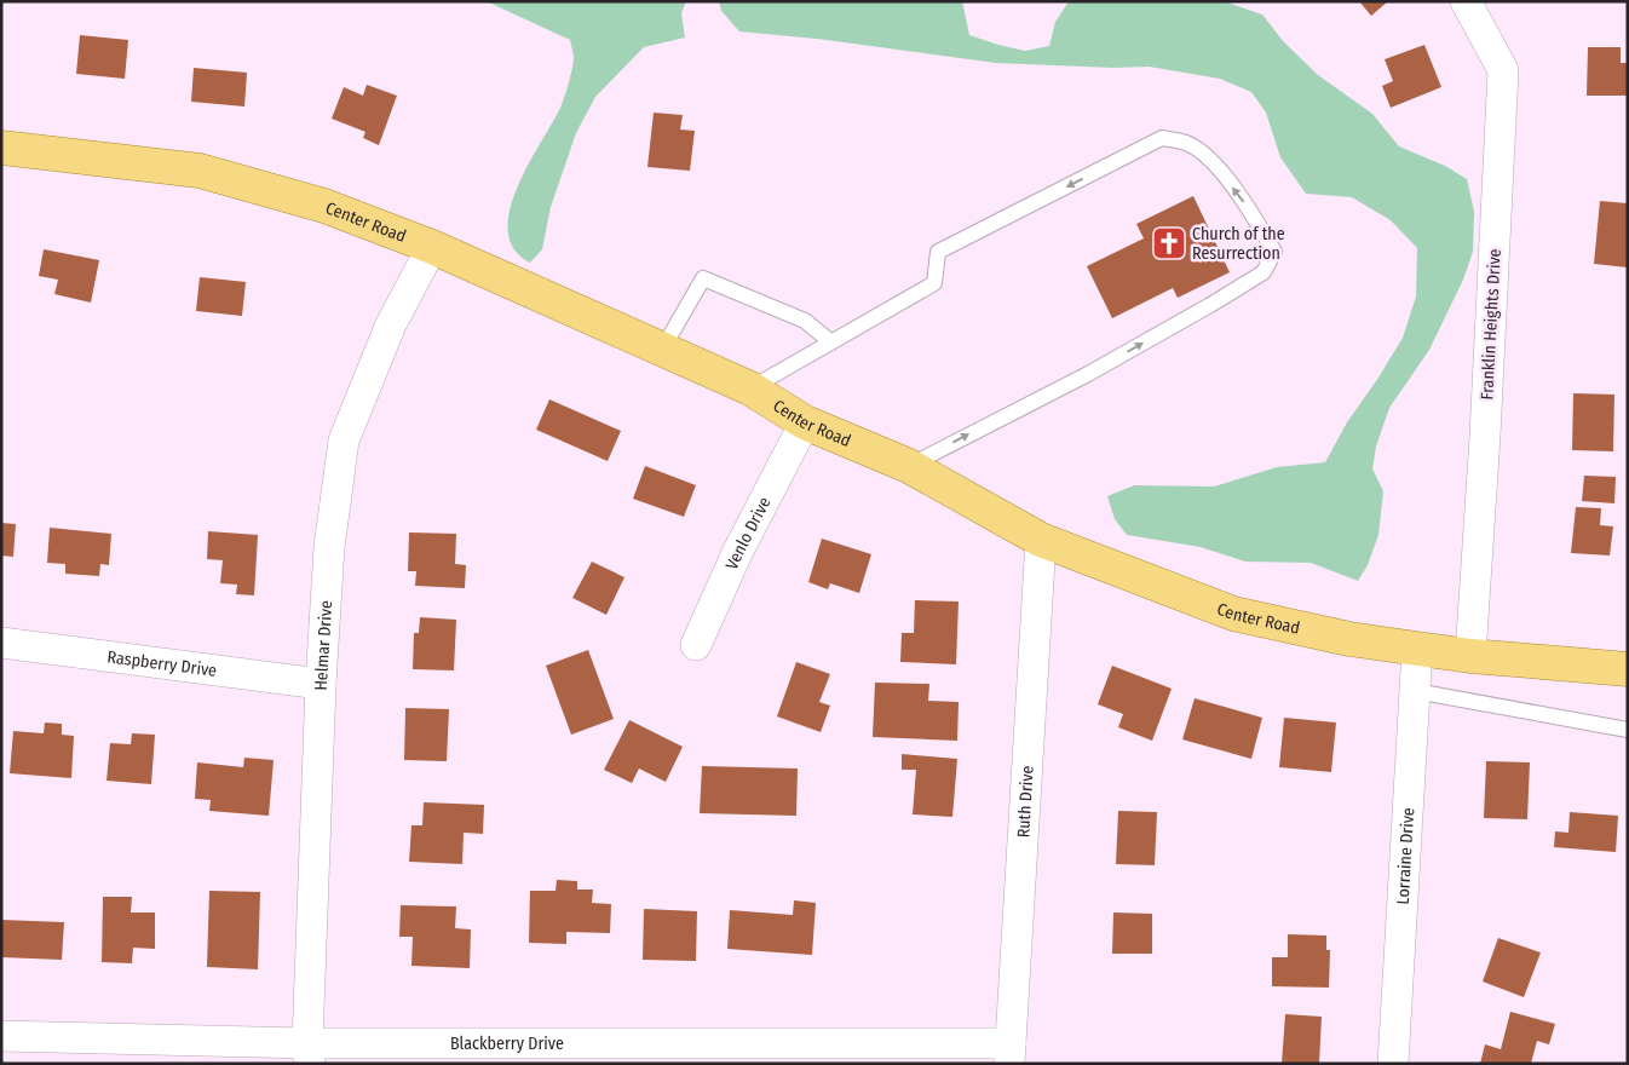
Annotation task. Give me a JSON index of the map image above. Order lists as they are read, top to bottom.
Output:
{
  "streets": {
    "main road": ["Center Road"],
    "street": [
      "Franklin Heights Drive",
      "Venlo Drive",
      "Helmar Drive",
      "Raspberry Drive",
      "Ruth Drive",
      "Lorraine Drive",
      "Blackberry Drive"
    ]
  },
  "crossings": [
    ["Center Road", "Franklin Heights Drive"],
    ["Center Road", "Venlo Drive"],
    ["Center Road", "Helmar Drive"],
    ["Center Road", "Ruth Drive"],
    ["Center Road", "Lorraine Drive"],
    ["Helmar Drive", "Raspberry Drive"],
    ["Helmar Drive", "Blackberry Drive"],
    ["Ruth Drive", "Blackberry Drive"]
  ],
  "places": {
    "church": ["Church of the Resurrection"]
  }
}
